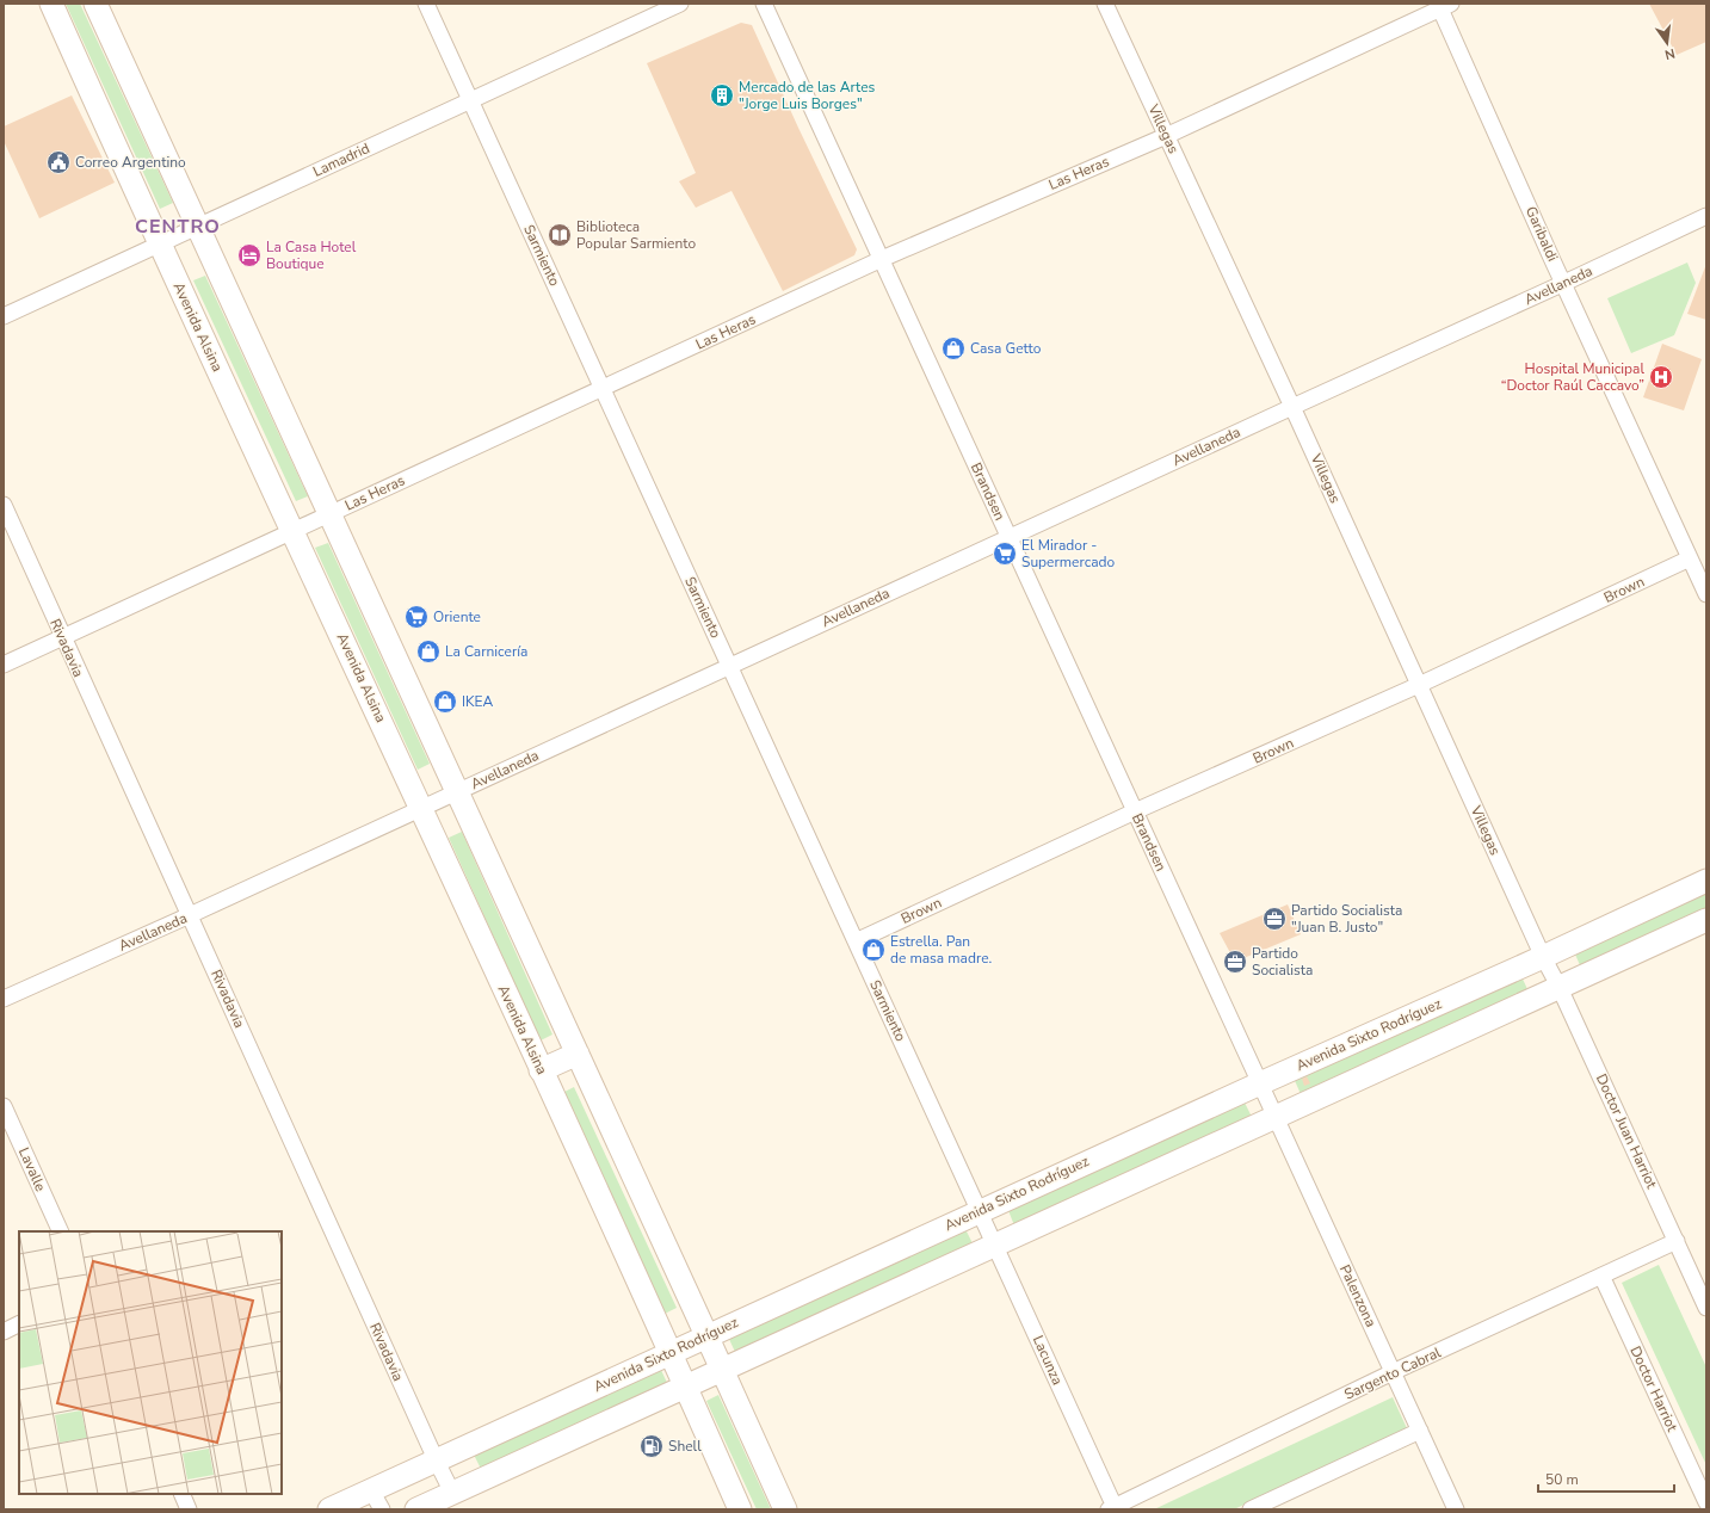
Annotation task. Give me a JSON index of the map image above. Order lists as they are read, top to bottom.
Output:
{
  "streets": {
    "main road": ["Avenida Alsina", "Avenida Sixto Rodríguez"],
    "street": [
      "Villegas",
      "Lamadrid",
      "Las Heras",
      "Garibaldi",
      "Sarmiento",
      "Avellaneda",
      "Brandsen",
      "Brown",
      "Rivadavia",
      "Doctor Juan Harriot",
      "Lavalle",
      "Palenzona",
      "Lacunza",
      "Sargento Cabral",
      "Doctor Harriot"
    ]
  },
  "crossings": [
    ["Villegas", "Las Heras"],
    ["Villegas", "Avellaneda"],
    ["Villegas", "Brown"],
    ["Villegas", "Avenida Sixto Rodríguez"],
    ["Villegas", "Doctor Juan Harriot"],
    ["Lamadrid", "Sarmiento"],
    ["Lamadrid", "Avenida Alsina"],
    ["Las Heras", "Garibaldi"],
    ["Las Heras", "Sarmiento"],
    ["Las Heras", "Avenida Alsina"],
    ["Las Heras", "Brandsen"],
    ["Las Heras", "Rivadavia"],
    ["Garibaldi", "Avellaneda"],
    ["Garibaldi", "Brown"],
    ["Sarmiento", "Avellaneda"],
    ["Sarmiento", "Brown"],
    ["Sarmiento", "Avenida Sixto Rodríguez"],
    ["Sarmiento", "Lacunza"],
    ["Avellaneda", "Avenida Alsina"],
    ["Avellaneda", "Brandsen"],
    ["Avellaneda", "Rivadavia"],
    ["Avenida Alsina", "Avenida Sixto Rodríguez"],
    ["Brandsen", "Brown"],
    ["Brandsen", "Avenida Sixto Rodríguez"],
    ["Brandsen", "Palenzona"],
    ["Rivadavia", "Avenida Sixto Rodríguez"],
    ["Avenida Sixto Rodríguez", "Doctor Juan Harriot"],
    ["Avenida Sixto Rodríguez", "Palenzona"],
    ["Avenida Sixto Rodríguez", "Lacunza"],
    ["Doctor Juan Harriot", "Sargento Cabral"],
    ["Palenzona", "Sargento Cabral"],
    ["Lacunza", "Sargento Cabral"],
    ["Sargento Cabral", "Doctor Harriot"]
  ],
  "districts": ["CENTRO"],
  "places": {
    "building": ["Mercado de las Artes \"Jorge Luis Borges\""],
    "public building": ["Correo Argentino"],
    "library": ["Biblioteca Popular Sarmiento"],
    "hotel": ["La Casa Hotel Boutique"],
    "shop": [
      "Casa Getto",
      "La Carnicería",
      "IKEA",
      "Estrella. Pan de masa madre."
    ],
    "hospital": ["Hospital Municipal “Doctor Raúl Caccavo”"],
    "supermarket": ["El Mirador - Supermercado", "Oriente"],
    "office": ["Partido Socialista \"Juan B. Justo\"", "Partido Socialista"],
    "fuel station": ["Shell"]
  },
  "scale_bar": "50 m",
  "north": "bottom"
}
